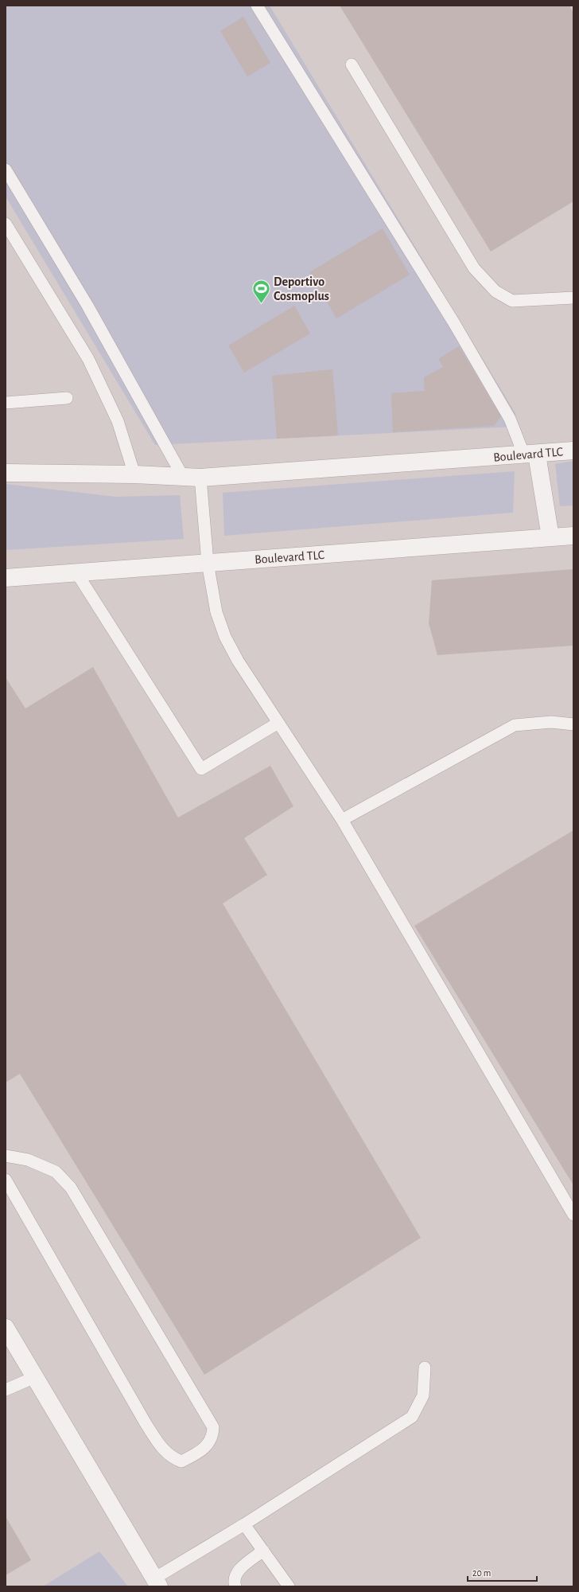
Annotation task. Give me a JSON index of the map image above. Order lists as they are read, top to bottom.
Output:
{
  "streets": {
    "street": ["Boulevard TLC"]
  },
  "places": {
    "sports": ["Deportivo Cosmoplus"]
  },
  "scale_bar": "20 m"
}
